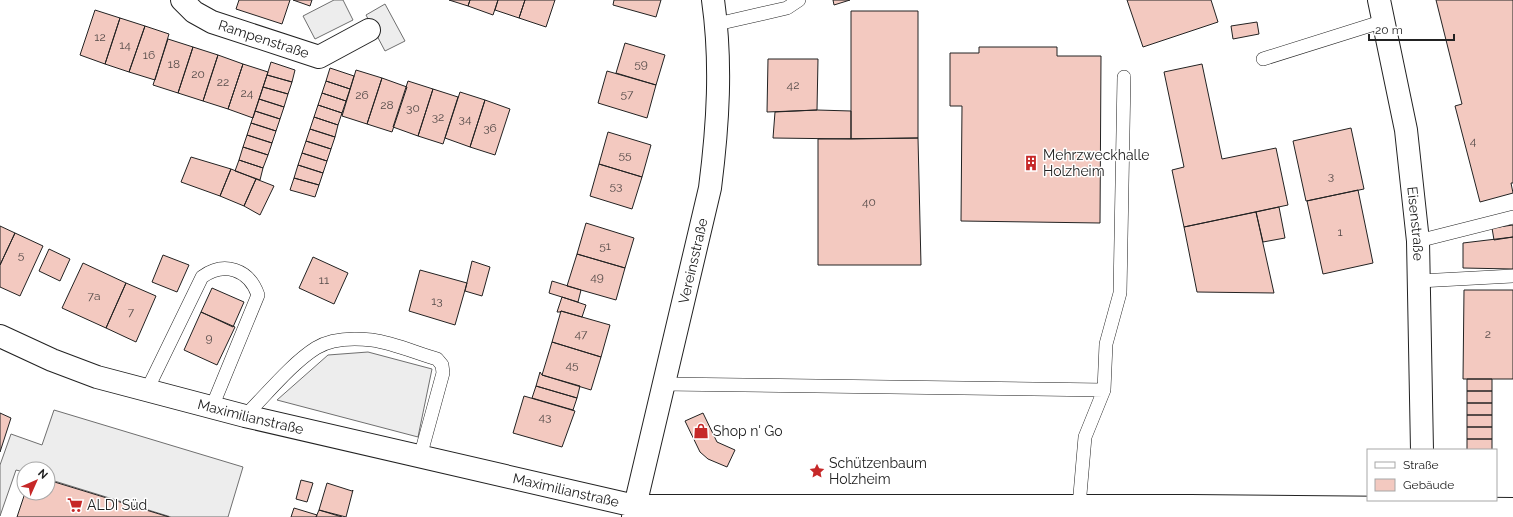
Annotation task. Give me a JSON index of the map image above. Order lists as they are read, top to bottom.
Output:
{
  "streets": {
    "street": [
      "Rampenstraße",
      "Eisenstraße",
      "Vereinsstraße",
      "Maximilianstraße"
    ]
  },
  "crossings": [
    ["Vereinsstraße", "Maximilianstraße"]
  ],
  "places": {
    "building": ["Mehrzweckhalle Holzheim"],
    "shop": ["Shop n' Go"],
    "place": ["Schützenbaum Holzheim"],
    "supermarket": ["ALDI Süd"]
  },
  "house_numbers": [
    "12",
    "14",
    "16",
    "18",
    "59",
    "20",
    "22",
    "42",
    "24",
    "57",
    "26",
    "28",
    "30",
    "32",
    "34",
    "36",
    "4",
    "55",
    "3",
    "53",
    "40",
    "1",
    "51",
    "5",
    "49",
    "11",
    "7a",
    "13",
    "7",
    "47",
    "2",
    "9",
    "45",
    "43"
  ],
  "legend": ["Straße", "Gebäude"],
  "scale_bar": "20 m",
  "north": "top right"
}
